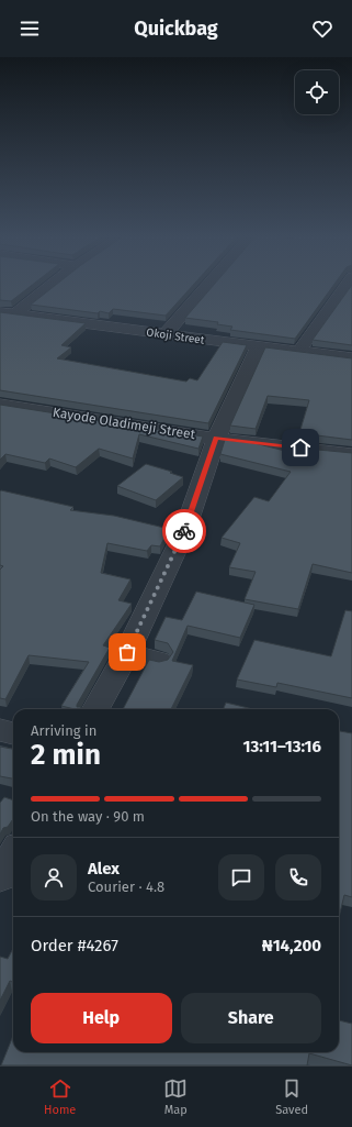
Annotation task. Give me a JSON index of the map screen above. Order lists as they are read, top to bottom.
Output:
{
  "streets": {
    "street": ["Okoji Street", "Kayode Oladimeji Street"]
  },
  "page": {
    "header": "Quickbag",
    "heading": ["2 min", "Arriving in", "13:11–13:16"],
    "panel": [
      "Alex",
      "Courier · 4.8",
      "Order #4267",
      "₦14,200"
    ],
    "bar": "On the way · 90 m",
    "buttons": ["Help", "Share"],
    "tabs": ["Home", "Map", "Saved"]
  }
}
